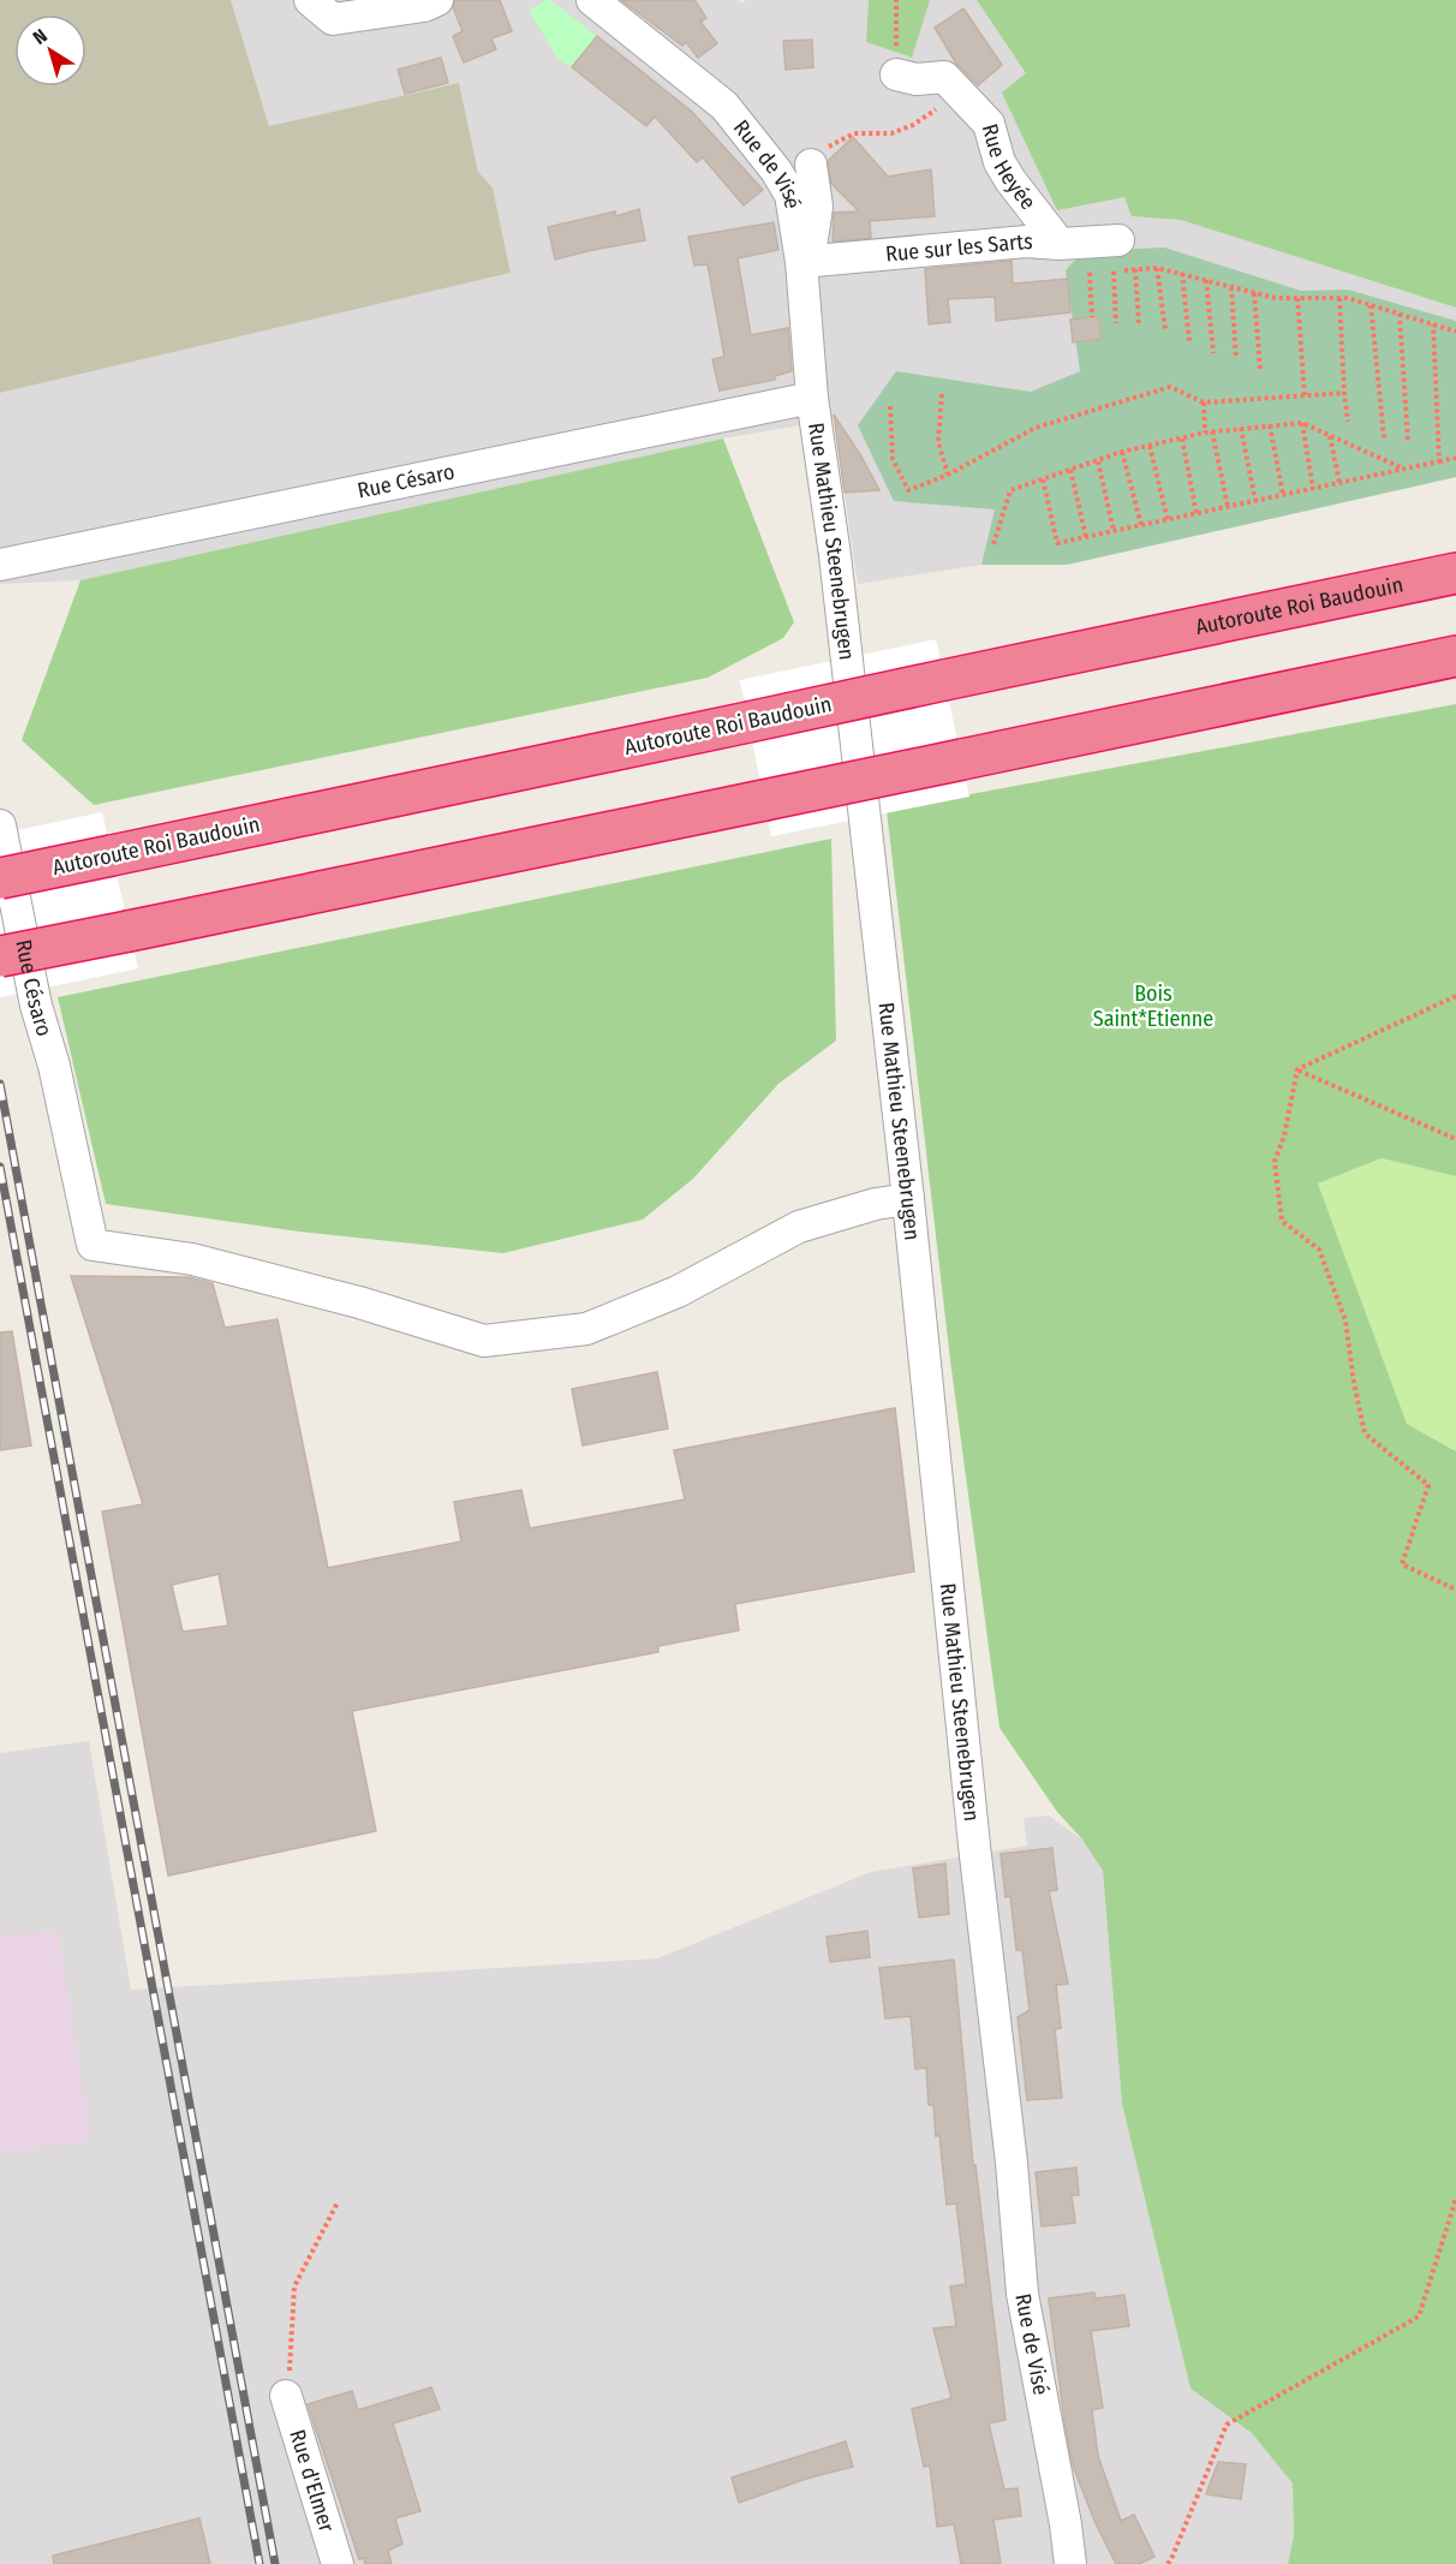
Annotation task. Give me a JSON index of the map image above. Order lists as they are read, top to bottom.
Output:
{
  "streets": {
    "highway": ["Autoroute Roi Baudouin"],
    "street": [
      "Rue de Visé",
      "Rue Heyée",
      "Rue sur les Sarts",
      "Rue Césaro",
      "Rue Mathieu Steenebrugen",
      "Rue d'Elmer"
    ]
  },
  "crossings": [
    ["Rue de Visé", "Rue sur les Sarts"],
    ["Rue de Visé", "Rue Césaro"],
    ["Rue de Visé", "Rue Mathieu Steenebrugen"],
    ["Rue Heyée", "Rue sur les Sarts"],
    ["Rue Césaro", "Rue Mathieu Steenebrugen"]
  ],
  "parks": ["Bois Saint*Etienne"],
  "north": "top left"
}
